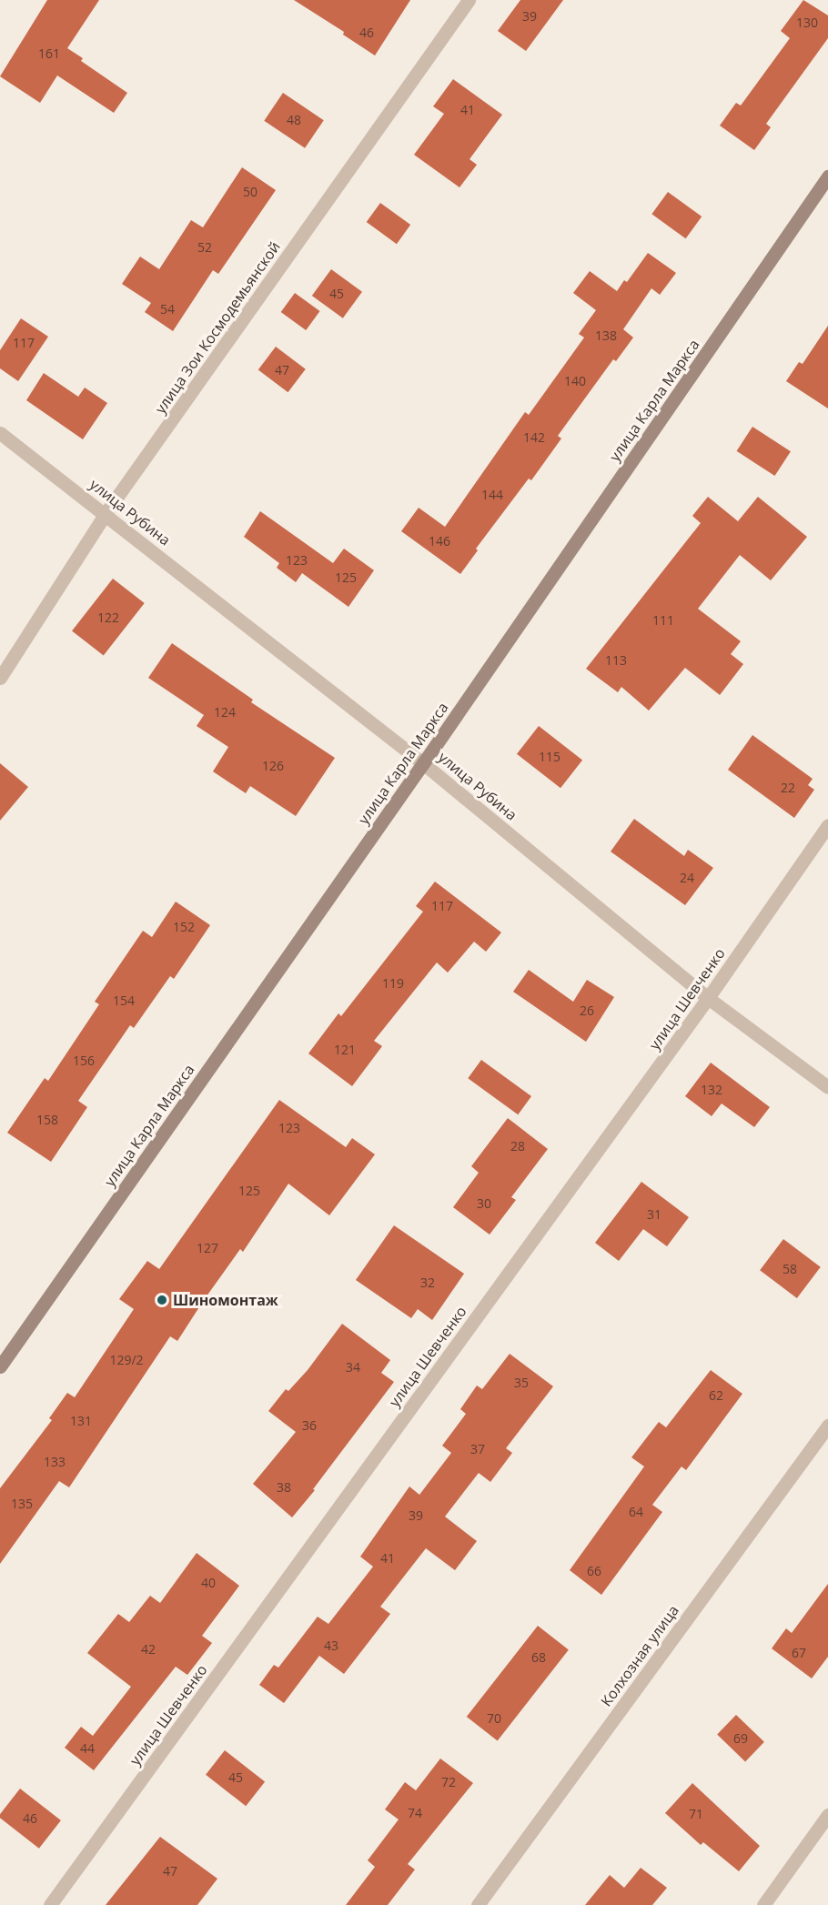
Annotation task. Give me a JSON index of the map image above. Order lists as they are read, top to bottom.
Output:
{
  "streets": {
    "street": [
      "улица Зои Космодемьянской",
      "улица Карла Маркса",
      "улица Рубина",
      "улица Шевченко",
      "Колхозная улица"
    ]
  },
  "crossings": [
    ["улица Зои Космодемьянской", "улица Рубина"],
    ["улица Карла Маркса", "улица Рубина"],
    ["улица Рубина", "улица Шевченко"]
  ],
  "places": ["Шиномонтаж"],
  "house_numbers": [
    "39",
    "130",
    "46",
    "161",
    "41",
    "48",
    "50",
    "52",
    "45",
    "54",
    "138",
    "117",
    "47",
    "140",
    "142",
    "144",
    "146",
    "123",
    "125",
    "122",
    "111",
    "113",
    "124",
    "115",
    "126",
    "22",
    "24",
    "117",
    "152",
    "119",
    "154",
    "26",
    "121",
    "156",
    "132",
    "158",
    "123",
    "28",
    "125",
    "30",
    "31",
    "127",
    "58",
    "32",
    "129/2",
    "34",
    "35",
    "62",
    "131",
    "36",
    "37",
    "133",
    "38",
    "135",
    "64",
    "39",
    "41",
    "66",
    "40",
    "43",
    "42",
    "67",
    "68",
    "70",
    "69",
    "44",
    "45",
    "72",
    "74",
    "71",
    "46",
    "47"
  ]
}
